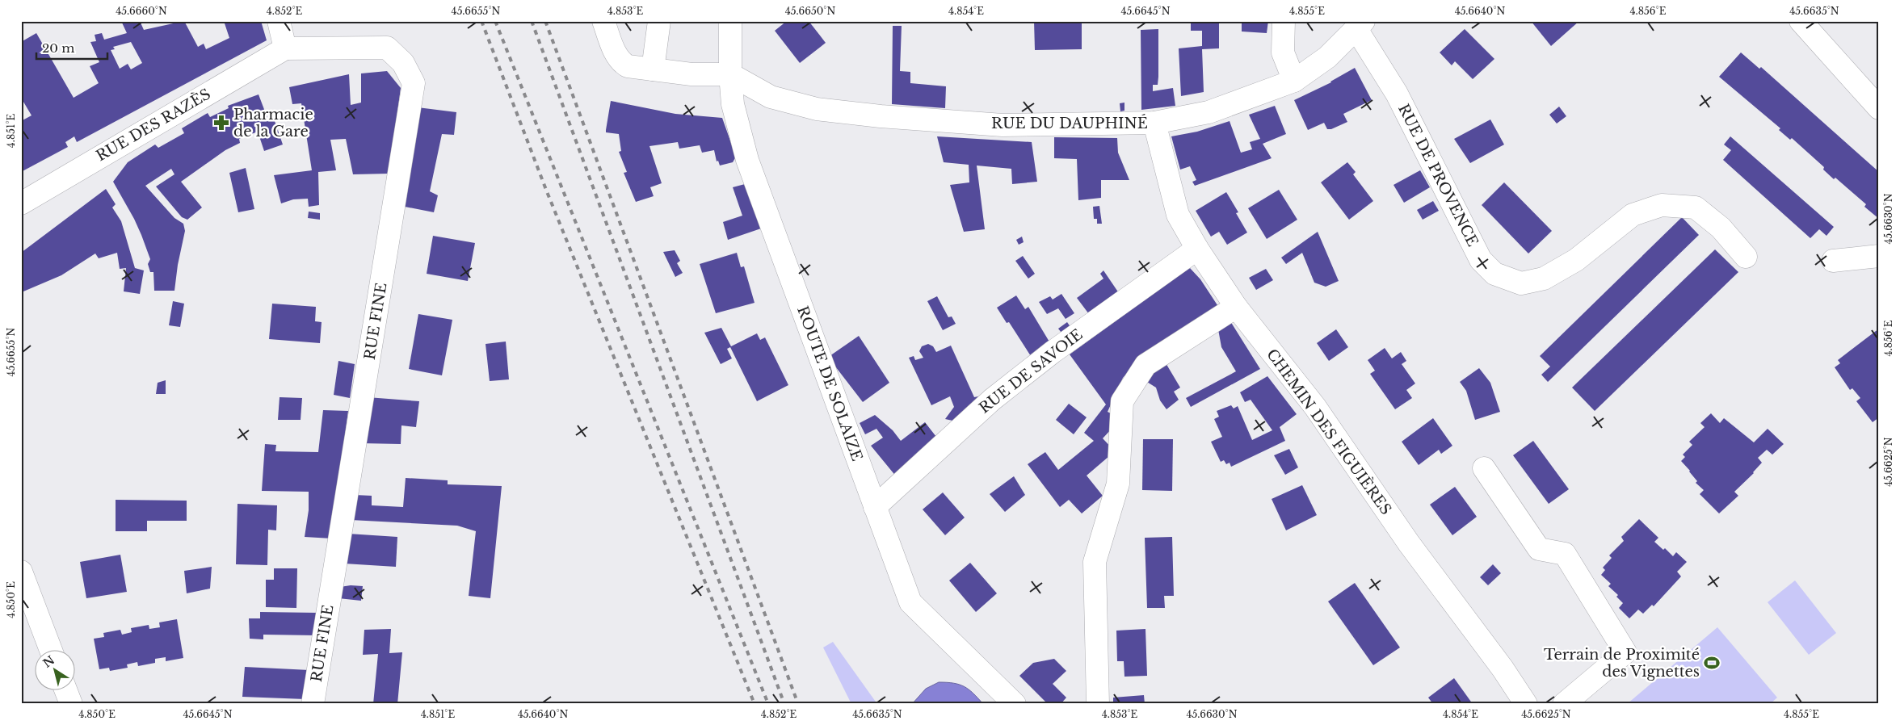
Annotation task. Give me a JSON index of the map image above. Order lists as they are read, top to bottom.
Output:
{
  "streets": {
    "street": [
      "RUE DU DAUPHINÉ",
      "RUE DES RAZÈS",
      "RUE DE PROVENCE",
      "RUE FINE",
      "RUE DE SAVOIE",
      "ROUTE DE SOLAIZE",
      "CHEMIN DES FIGUIÈRES"
    ]
  },
  "crossings": [
    ["RUE DU DAUPHINÉ", "RUE DE PROVENCE"],
    ["RUE DU DAUPHINÉ", "ROUTE DE SOLAIZE"],
    ["RUE DU DAUPHINÉ", "CHEMIN DES FIGUIÈRES"],
    ["RUE DES RAZÈS", "RUE FINE"],
    ["RUE DE SAVOIE", "ROUTE DE SOLAIZE"],
    ["RUE DE SAVOIE", "CHEMIN DES FIGUIÈRES"]
  ],
  "places": {
    "pharmacy": ["Pharmacie de la Gare"],
    "sports": ["Terrain de Proximité des Vignettes"]
  },
  "scale_bar": "20 m",
  "north": "top left",
  "coordinates": [
    "45.6660°N",
    "4.852°E",
    "45.6655°N",
    "4.853°E",
    "45.6650°N",
    "4.854°E",
    "45.6645°N",
    "4.855°E",
    "45.6640°N",
    "4.856°E",
    "45.6635°N",
    "4.851°E",
    "45.6630°N",
    "45.6625°N",
    "4.850°E"
  ]
}
